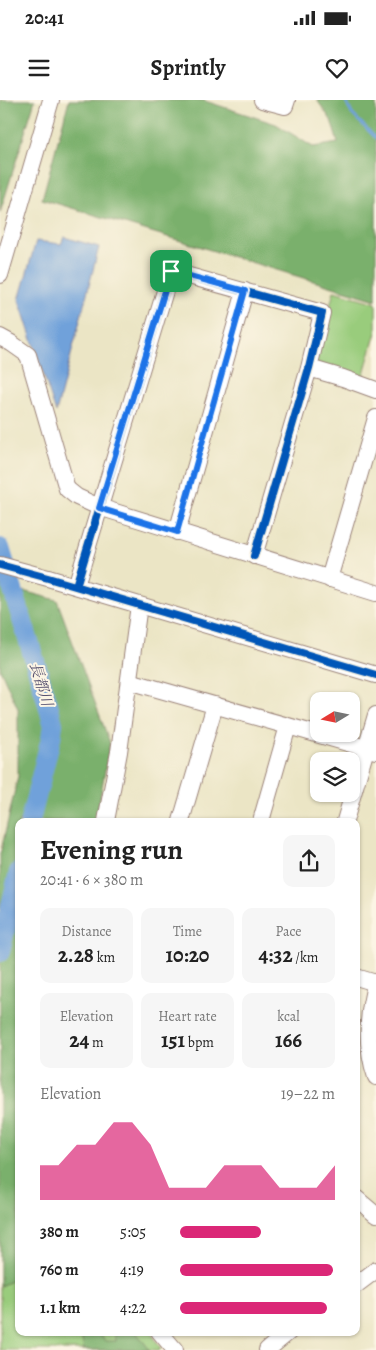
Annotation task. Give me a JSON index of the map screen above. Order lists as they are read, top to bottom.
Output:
{
  "water": ["長都川"],
  "north": "left",
  "page": {
    "status": "20:41",
    "header": "Sprintly",
    "heading": ["Evening run", "20:41 · 6 × 380 m"],
    "stats": [
      ["Distance", "2.28 km"],
      ["Time", "10:20"],
      ["Pace", "4:32 /km"],
      ["Elevation", "24 m"],
      ["Heart rate", "151 bpm"],
      ["kcal", "166"]
    ],
    "chart": ["Elevation", "19–22 m"],
    "list": [
      {
        "name": "380 m",
        "note": "5:05"
      },
      {
        "name": "760 m",
        "note": "4:19"
      },
      {
        "name": "1.1 km",
        "note": "4:22"
      }
    ]
  }
}
